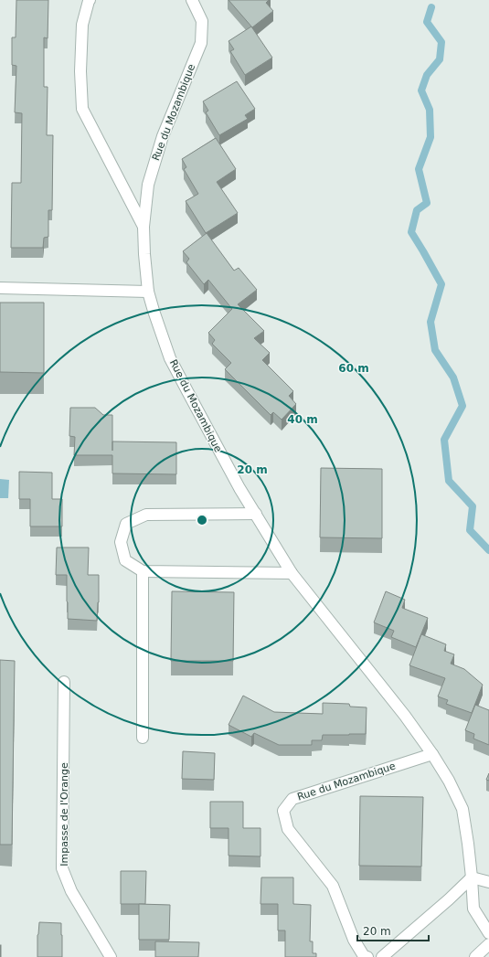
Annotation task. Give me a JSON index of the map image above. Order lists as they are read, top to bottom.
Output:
{
  "streets": {
    "street": ["Rue du Mozambique", "Impasse de l'Orange"]
  },
  "scale_bar": "20 m",
  "rings": ["60 m", "40 m", "20 m"]
}
